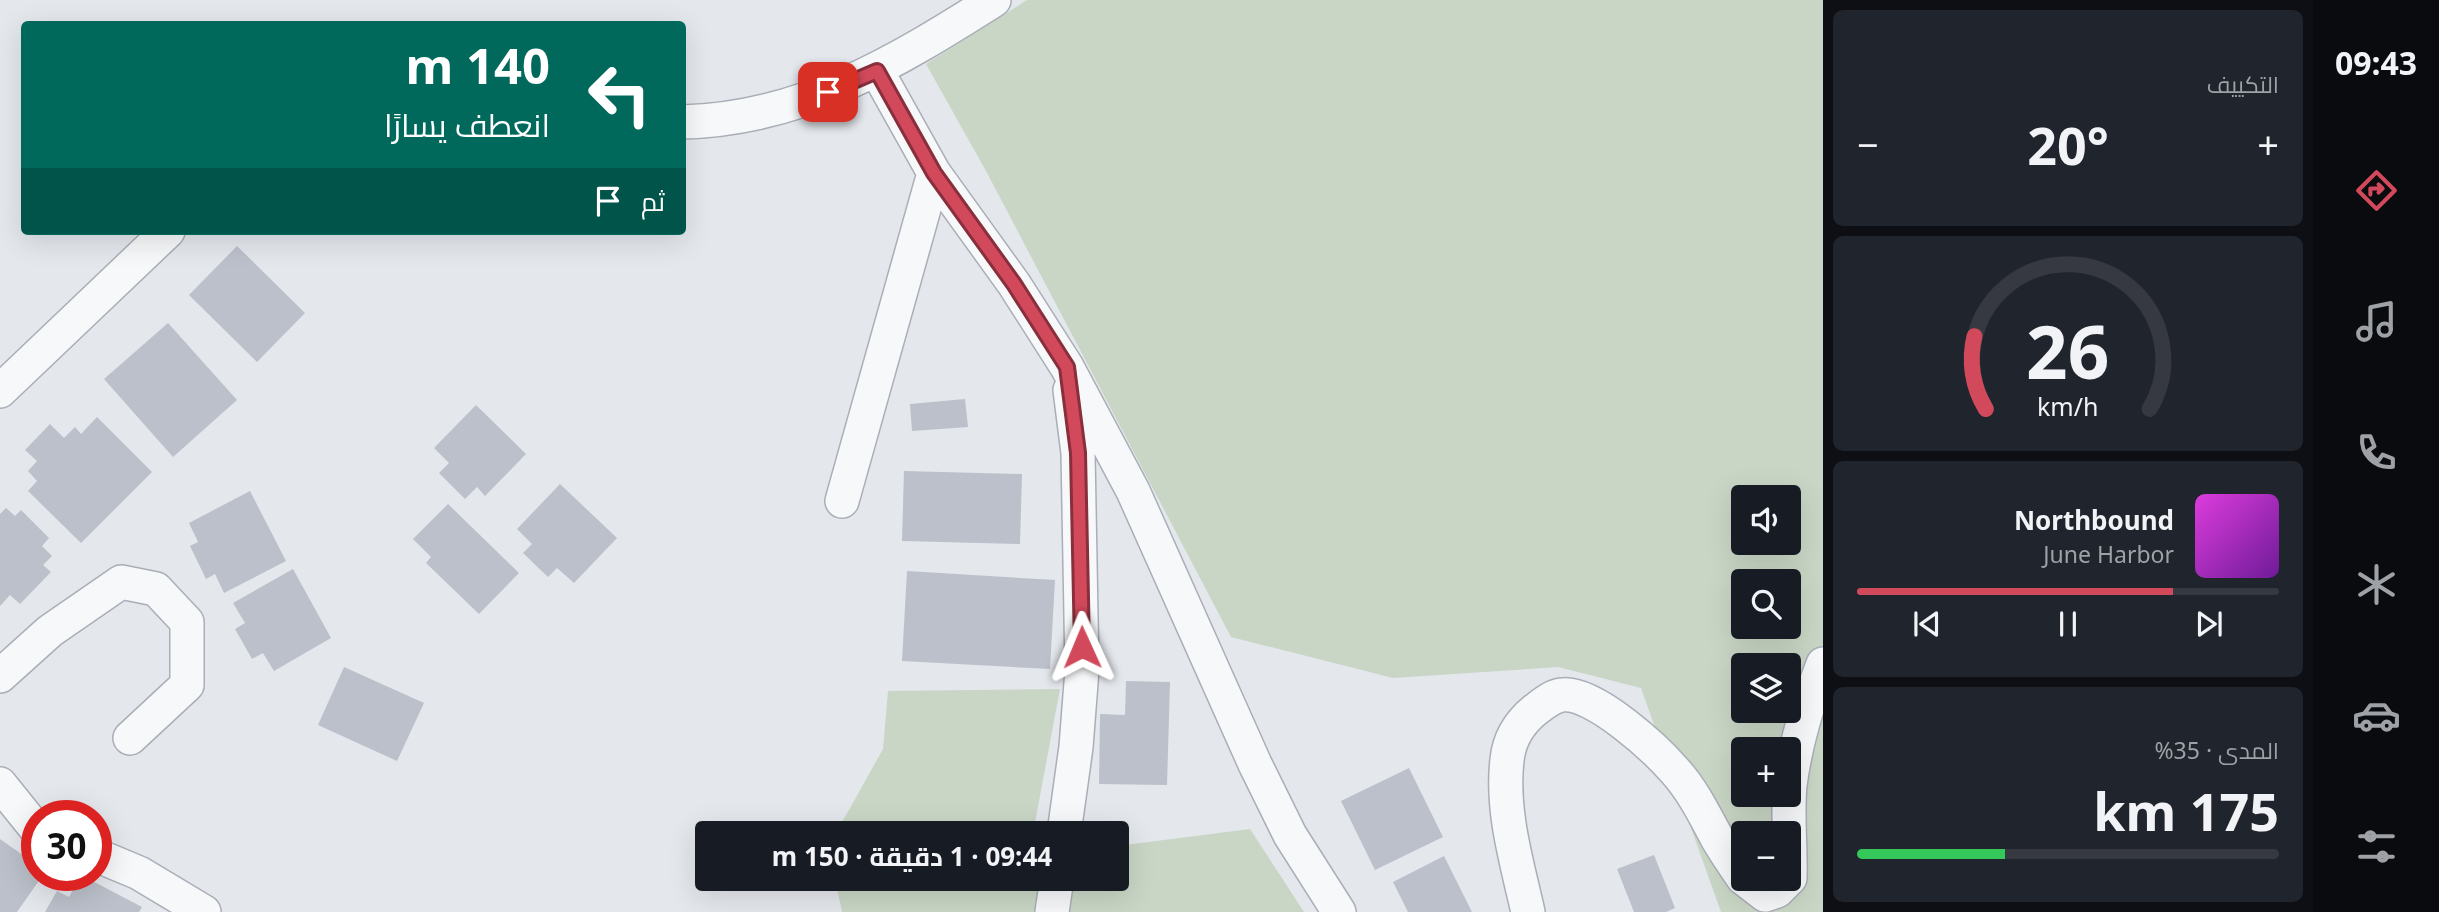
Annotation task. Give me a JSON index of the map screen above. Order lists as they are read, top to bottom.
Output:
{
  "page": {
    "tabs": "09:43",
    "tile": [
      "التكييف",
      ["المدى · 35%", "175 km"]
    ],
    "turn": ["140 m", "انعطف يسارًا"],
    "heat": ["−", "20°", "+"],
    "then": "ثم",
    "map_buttons": ["+", "−"],
    "song": ["Northbound", "June Harbor"],
    "limit": "30",
    "trip": "09:44 · 1 دقيقة · 150 m",
    "gauge": ["26", "km/h"]
  }
}
